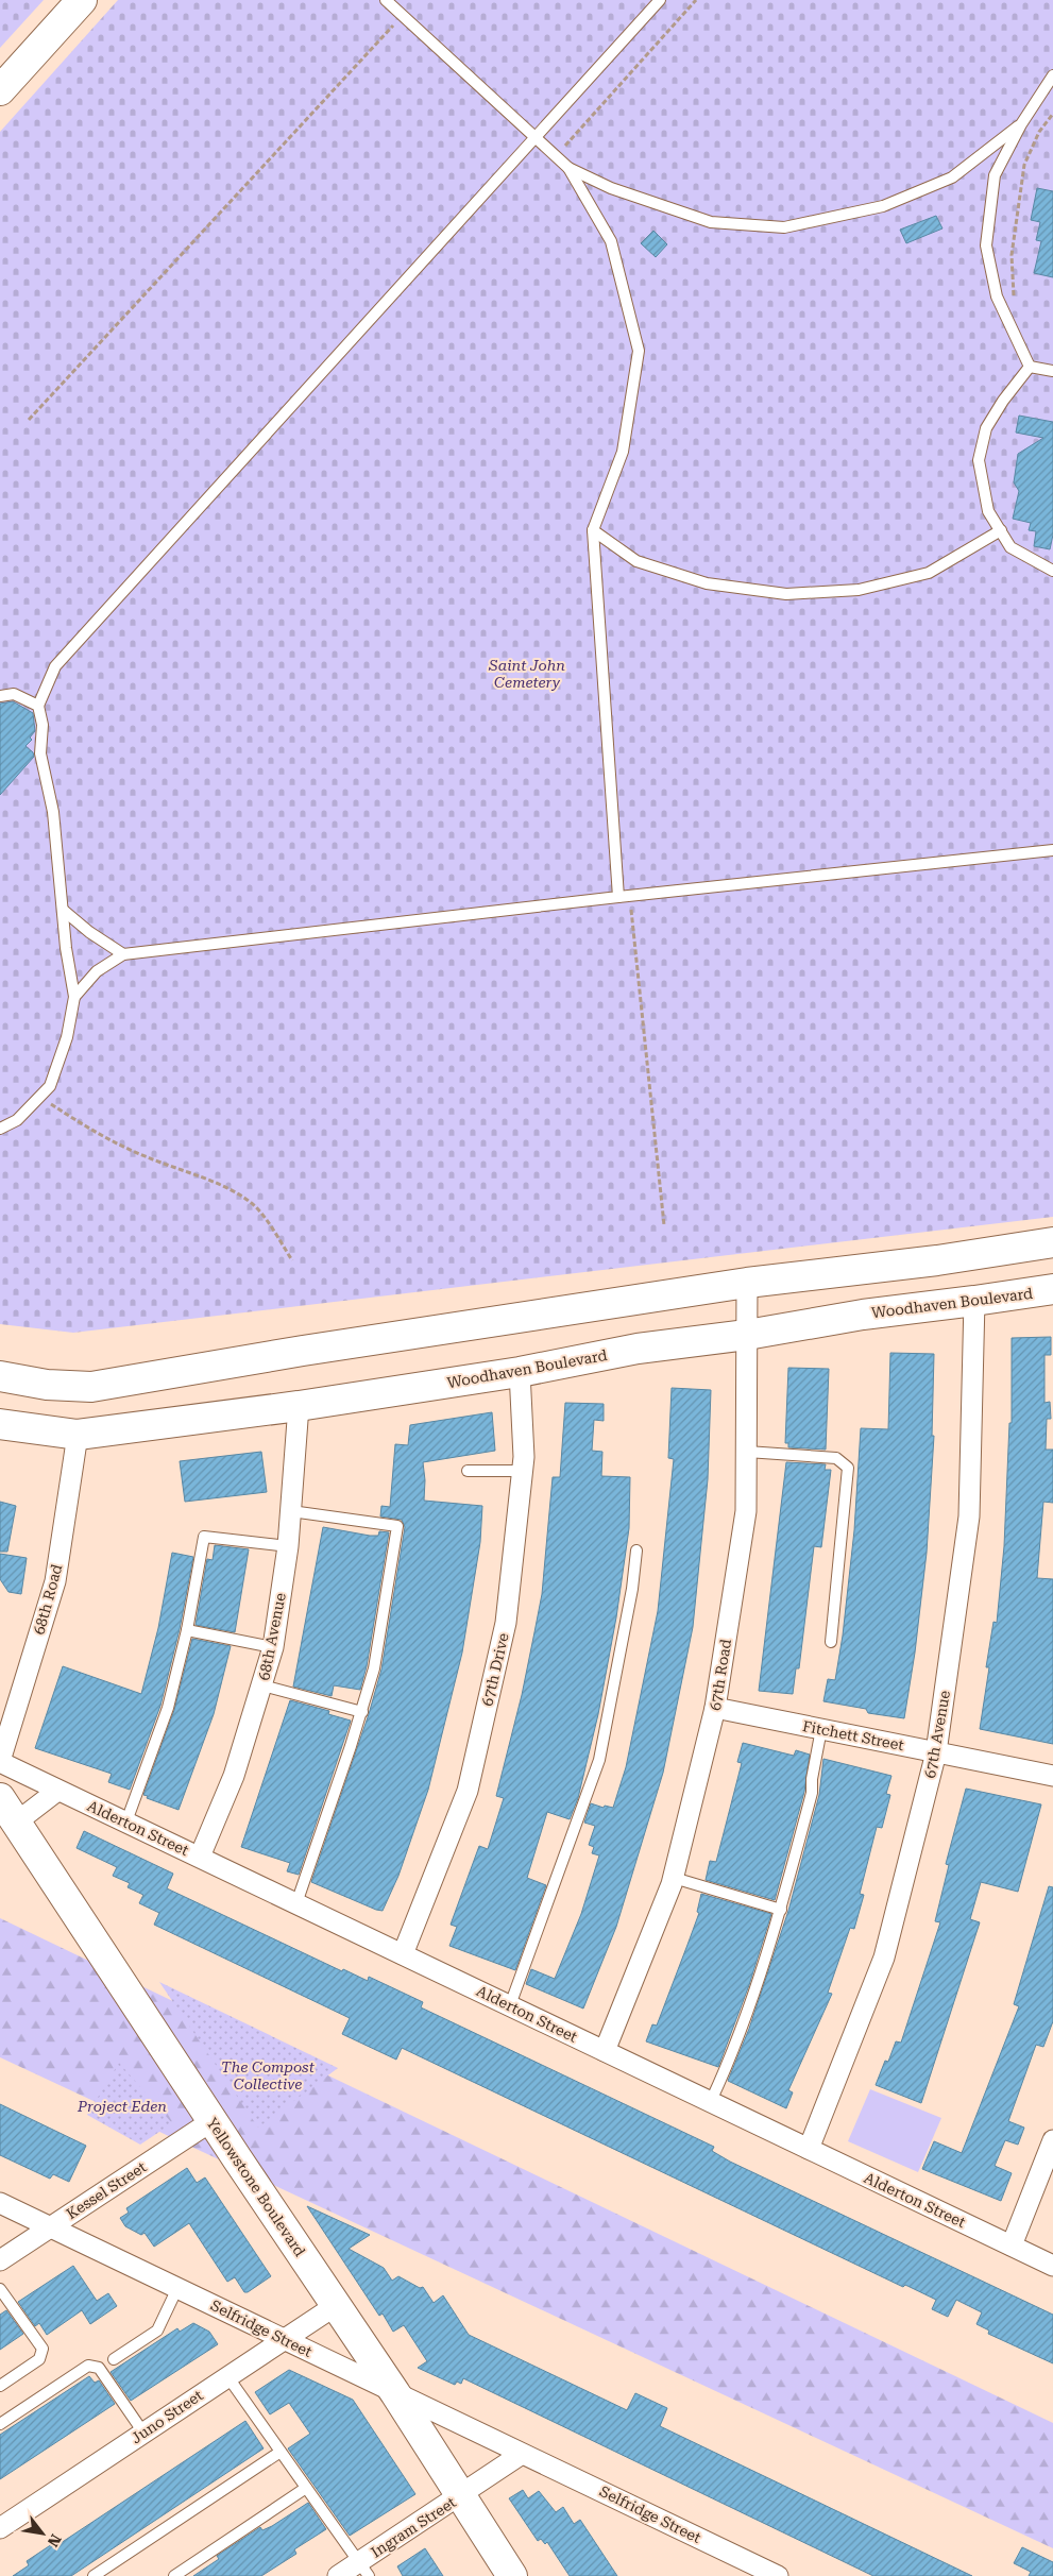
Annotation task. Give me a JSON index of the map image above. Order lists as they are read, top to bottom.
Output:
{
  "streets": {
    "main road": ["Woodhaven Boulevard", "Yellowstone Boulevard"],
    "street": [
      "68th Road",
      "68th Avenue",
      "67th Drive",
      "67th Road",
      "67th Avenue",
      "Fitchett Street",
      "Alderton Street",
      "Kessel Street",
      "Selfridge Street",
      "Juno Street",
      "Ingram Street"
    ]
  },
  "crossings": [
    ["Woodhaven Boulevard", "68th Road"],
    ["Woodhaven Boulevard", "68th Avenue"],
    ["Woodhaven Boulevard", "67th Drive"],
    ["Woodhaven Boulevard", "67th Road"],
    ["Woodhaven Boulevard", "67th Avenue"],
    ["68th Road", "Alderton Street"],
    ["68th Avenue", "Alderton Street"],
    ["67th Drive", "Alderton Street"],
    ["67th Road", "Fitchett Street"],
    ["67th Road", "Alderton Street"],
    ["67th Avenue", "Fitchett Street"],
    ["67th Avenue", "Alderton Street"],
    ["Yellowstone Boulevard", "Kessel Street"],
    ["Yellowstone Boulevard", "Selfridge Street"],
    ["Yellowstone Boulevard", "Juno Street"],
    ["Yellowstone Boulevard", "Ingram Street"],
    ["Kessel Street", "Selfridge Street"],
    ["Selfridge Street", "Juno Street"]
  ],
  "parks": ["Saint John Cemetery", "The Compost Collective", "Project Eden"],
  "north": "bottom right"
}
